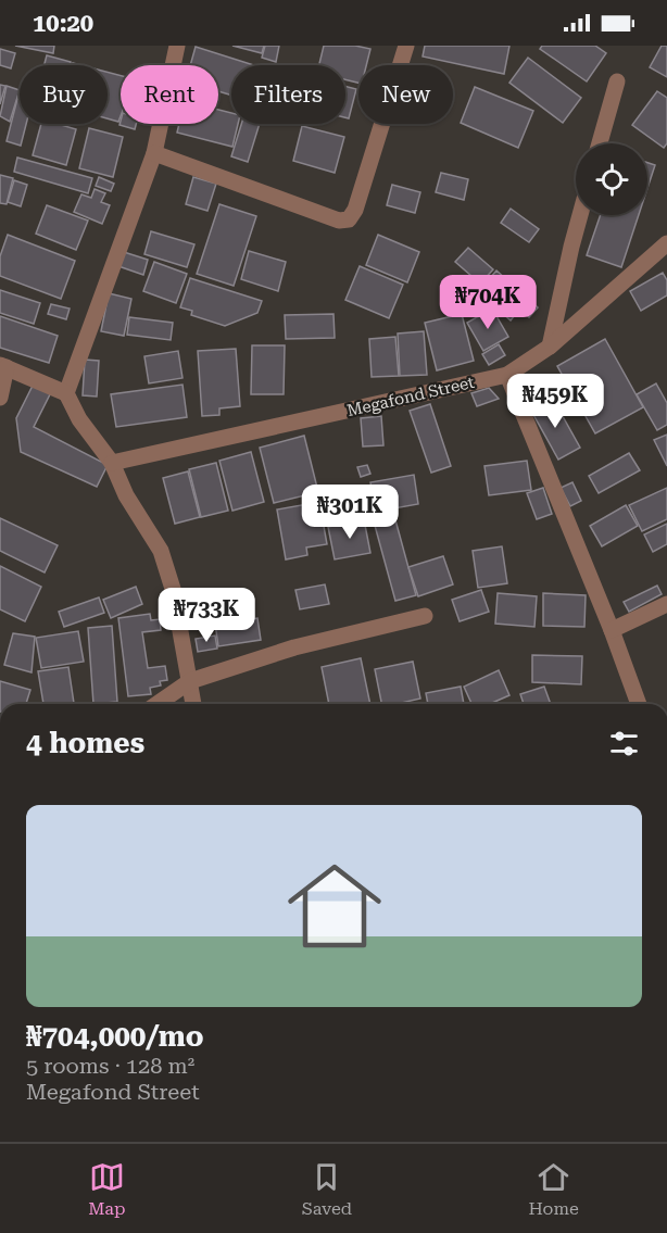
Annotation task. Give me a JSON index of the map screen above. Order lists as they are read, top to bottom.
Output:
{
  "streets": {
    "street": ["Megafond Street"]
  },
  "page": {
    "status": "10:20",
    "chip": [
      "Buy",
      "Rent",
      "Filters",
      "New"
    ],
    "price": [
      "₦704K",
      "₦459K",
      "₦301K",
      "₦733K"
    ],
    "heading": "4 homes",
    "list": [
      {
        "name": "₦704,000/mo",
        "note": "5 rooms · 128 m² · Megafond Street"
      }
    ],
    "tabs": ["Map", "Saved", "Home"]
  }
}
